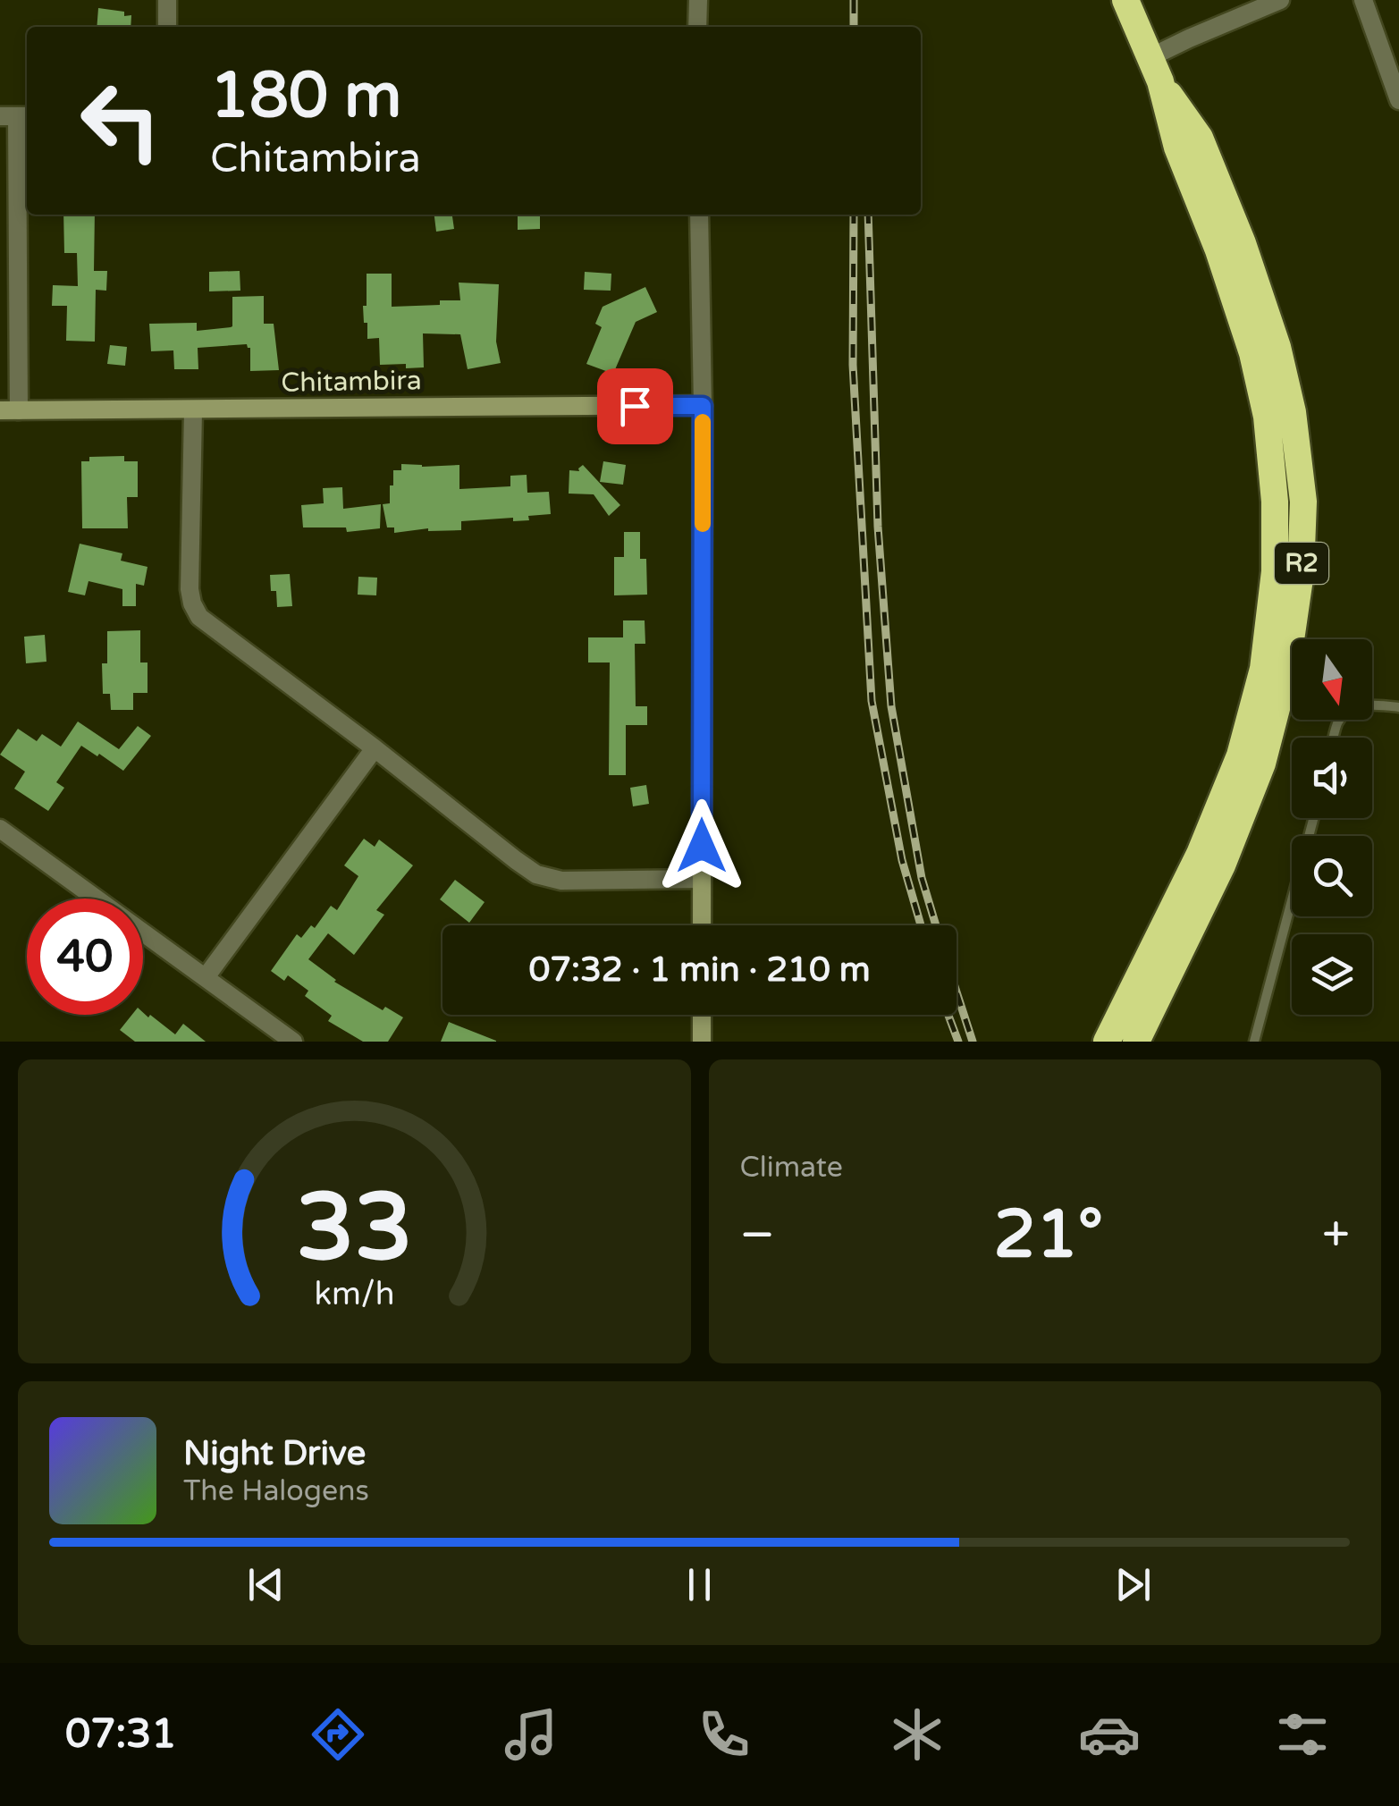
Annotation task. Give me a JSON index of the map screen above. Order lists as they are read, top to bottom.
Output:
{
  "streets": {
    "highway": ["R2"],
    "street": ["Chitambira"]
  },
  "north": "bottom",
  "page": {
    "turn": ["180 m", "Chitambira"],
    "limit": "40",
    "trip": "07:32 · 1 min · 210 m",
    "tile": "Climate",
    "heat": ["−", "21°", "+"],
    "song": ["Night Drive", "The Halogens"],
    "tabs": "07:31",
    "gauge": ["33", "km/h"]
  }
}
